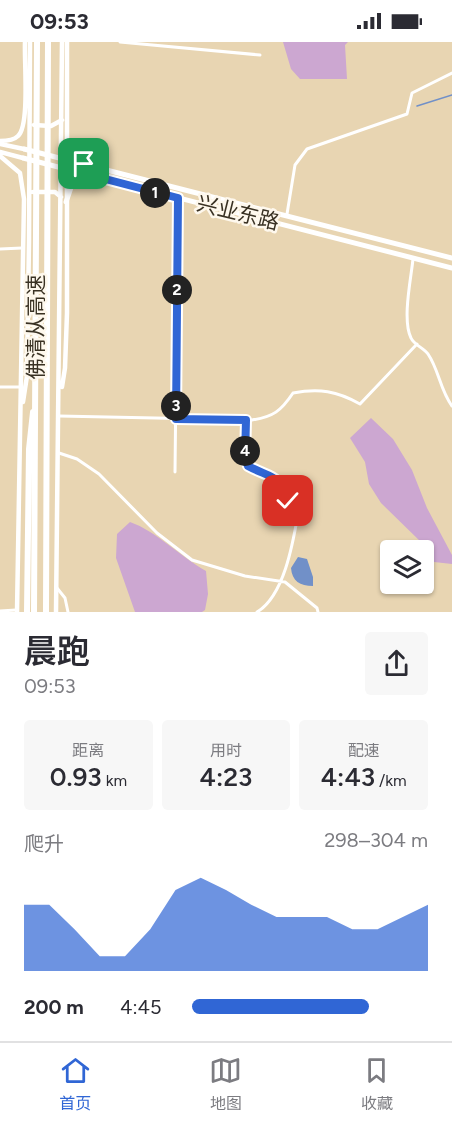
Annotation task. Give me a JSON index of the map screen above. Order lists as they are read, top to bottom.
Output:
{
  "streets": {
    "highway": ["佛清从高速"],
    "main road": ["兴业东路"]
  },
  "page": {
    "status": "09:53",
    "pins": [
      "1",
      "2",
      "3",
      "4"
    ],
    "heading": ["晨跑", "09:53"],
    "stats": [
      ["距离", "0.93 km"],
      ["用时", "4:23"],
      ["配速", "4:43 /km"]
    ],
    "chart": ["爬升", "298–304 m"],
    "list": [
      {
        "name": "200 m",
        "note": "4:45"
      }
    ],
    "tabs": ["首页", "地图", "收藏"]
  }
}
